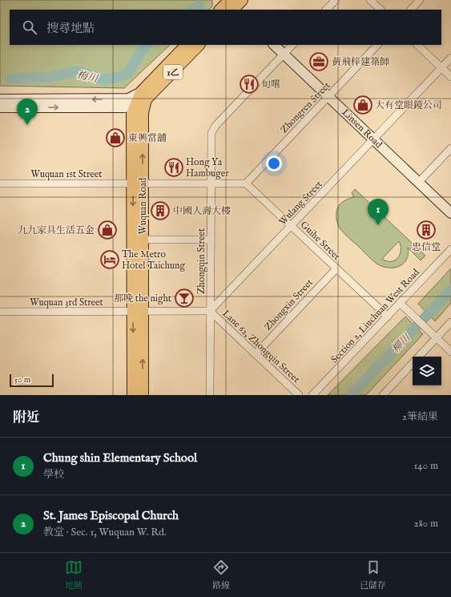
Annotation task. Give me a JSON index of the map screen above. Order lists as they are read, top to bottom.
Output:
{
  "streets": {
    "main road": ["1乙", "Linsen Road", "Wuquan Road"],
    "street": [
      "Zhongren Street",
      "Wuquan 1st Street",
      "Wulang Street",
      "Guihe Street",
      "Zhongqin Street",
      "Wuquan 3rd Street",
      "Zhongxin Street",
      "Section 2, Liuchuan West Road",
      "Lane 62, Zhongqin Street"
    ]
  },
  "crossings": [
    ["1乙", "Wuquan Road"],
    ["Zhongren Street", "Linsen Road"],
    ["Zhongren Street", "Guihe Street"],
    ["Linsen Road", "Wulang Street"],
    ["Linsen Road", "Zhongqin Street"],
    ["Wuquan 1st Street", "Wuquan Road"],
    ["Wulang Street", "Guihe Street"],
    ["Wulang Street", "Zhongqin Street"],
    ["Wulang Street", "Lane 62, Zhongqin Street"],
    ["Wuquan Road", "Wuquan 3rd Street"],
    ["Guihe Street", "Zhongxin Street"],
    ["Guihe Street", "Section 2, Liuchuan West Road"],
    ["Zhongqin Street", "Lane 62, Zhongqin Street"],
    ["Zhongxin Street", "Lane 62, Zhongqin Street"]
  ],
  "water": ["梅川", "柳川"],
  "places": {
    "office": ["黃飛梓建築師"],
    "restaurant": ["旬嚐", "Hong Ya Hambuger"],
    "shop": ["大有堂眼鏡公司", "東興當舖", "九九家具生活五金"],
    "building": ["中國人壽大樓", "忠信堂"],
    "hotel": ["The Metro Hotel Taichung"],
    "bar": ["那晚 the night"]
  },
  "scale_bar": "50 m",
  "page": {
    "search": "搜尋地點",
    "pins": ["2", "1"],
    "scale": "50 m",
    "heading": ["附近", "2筆結果"],
    "list": [
      {
        "mark": "1",
        "name": "Chung shin Elementary School",
        "note": "學校",
        "value": "140 m"
      },
      {
        "mark": "2",
        "name": "St. James Episcopal Church",
        "note": "教堂 · Sec. 1, Wuquan W. Rd.",
        "value": "280 m"
      }
    ],
    "nav": ["地圖", "路線", "已儲存"]
  }
}
